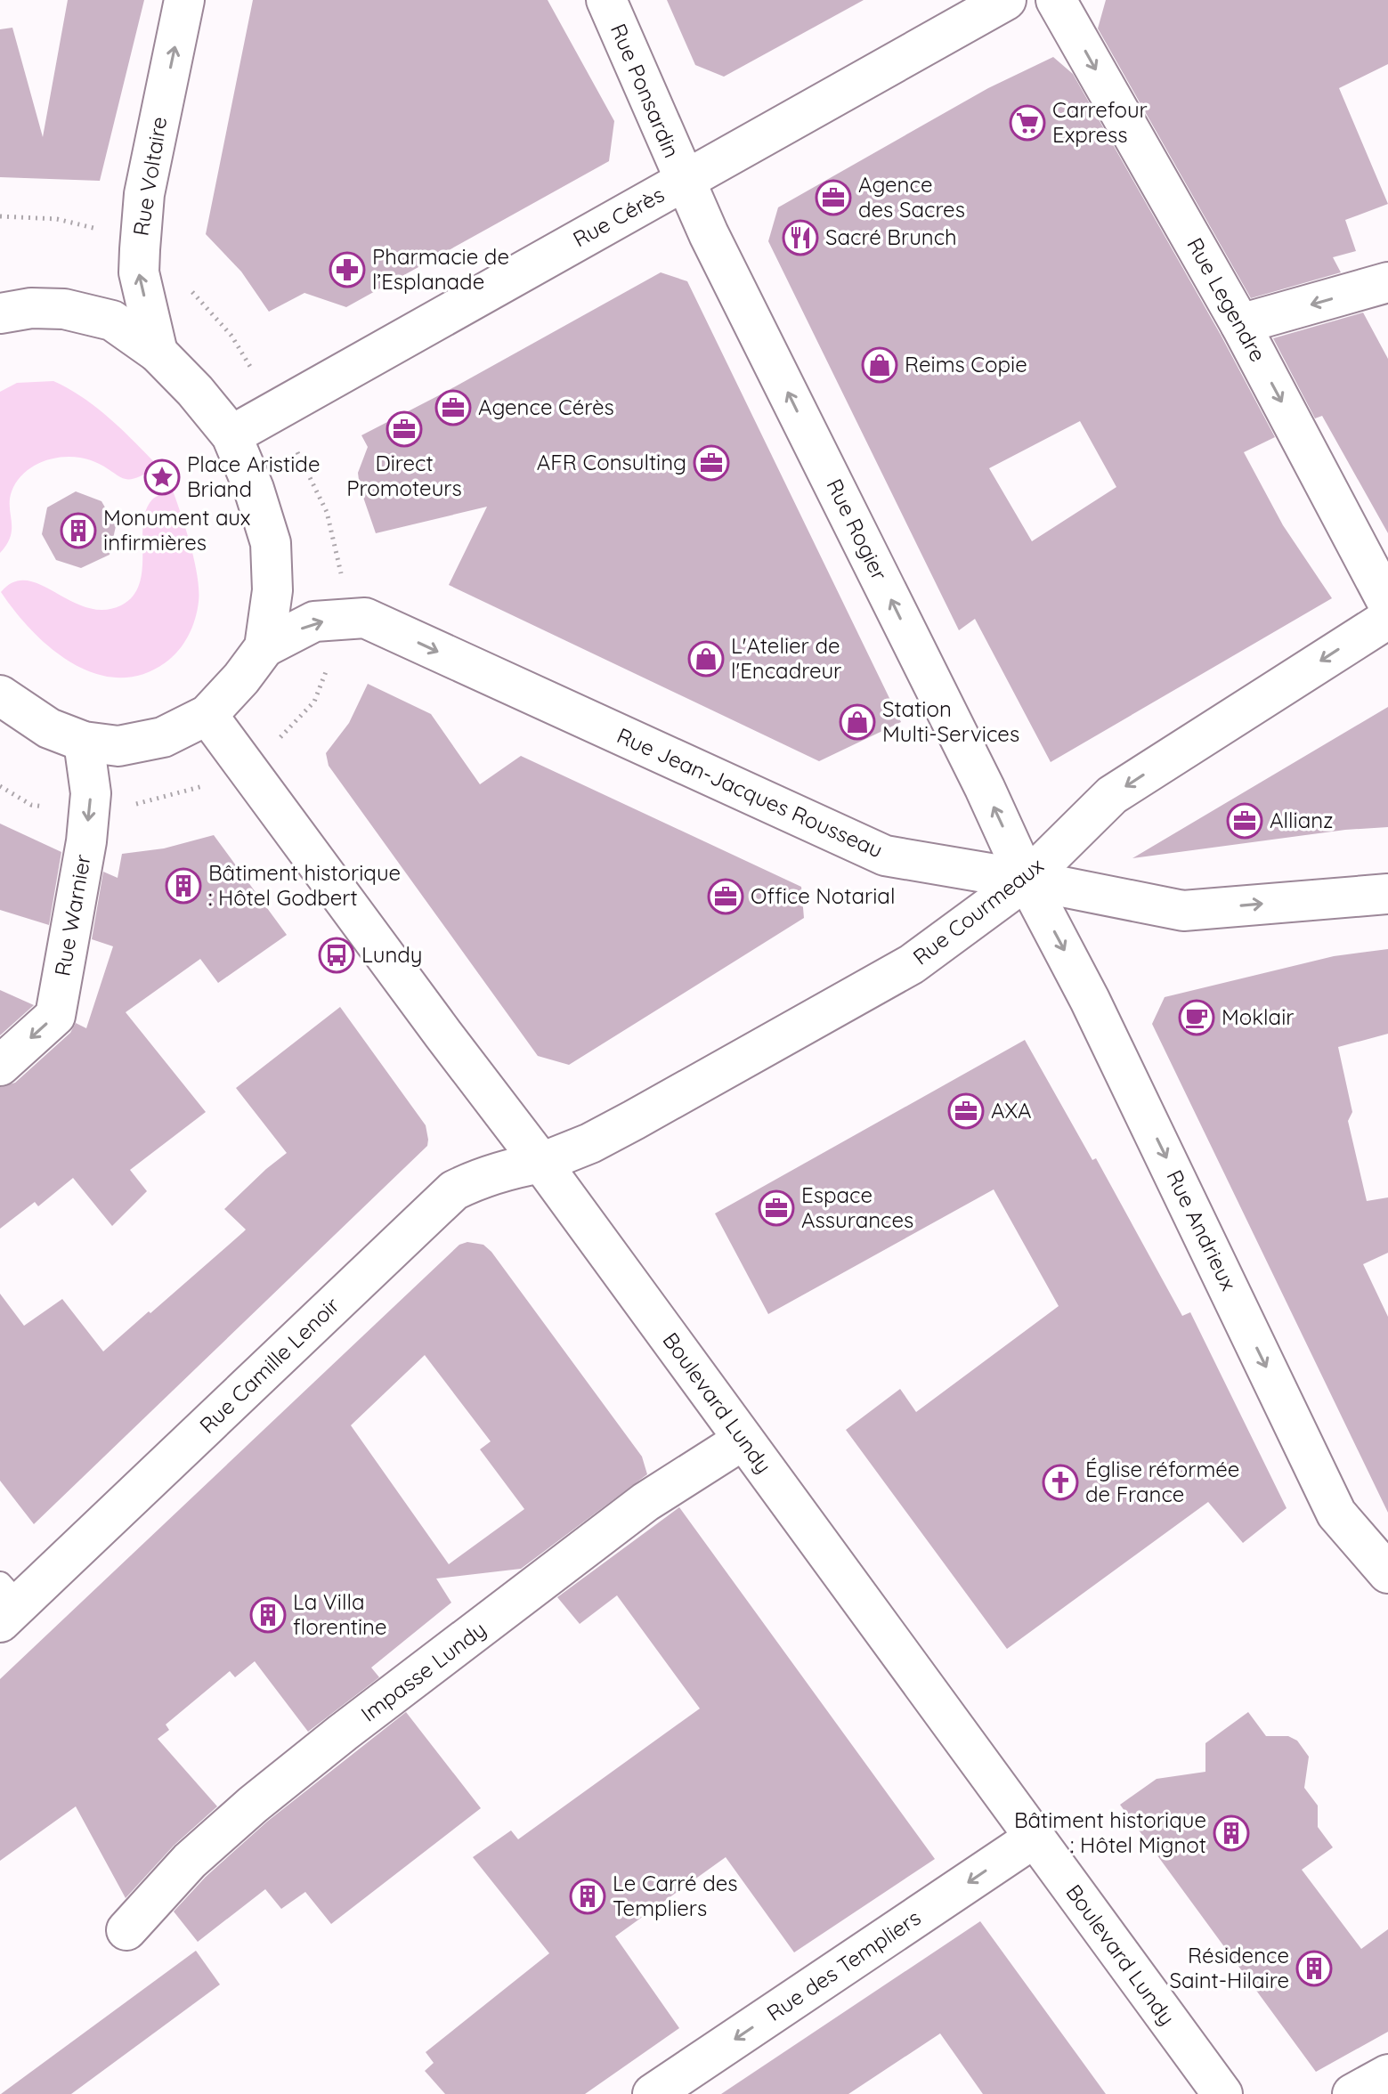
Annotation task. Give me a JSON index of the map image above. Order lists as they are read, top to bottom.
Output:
{
  "streets": {
    "street": [
      "Rue Ponsardin",
      "Rue Voltaire",
      "Rue Cérès",
      "Rue Legendre",
      "Rue Rogier",
      "Rue Jean-Jacques Rousseau",
      "Rue Courmeaux",
      "Rue Warnier",
      "Rue Andrieux",
      "Rue Camille Lenoir",
      "Boulevard Lundy",
      "Impasse Lundy",
      "Rue des Templiers"
    ]
  },
  "crossings": [
    ["Rue Ponsardin", "Rue Cérès"],
    ["Rue Ponsardin", "Rue Rogier"],
    ["Rue Cérès", "Rue Rogier"],
    ["Rue Rogier", "Rue Jean-Jacques Rousseau"],
    ["Rue Rogier", "Rue Courmeaux"],
    ["Rue Rogier", "Rue Andrieux"],
    ["Rue Jean-Jacques Rousseau", "Rue Courmeaux"],
    ["Rue Jean-Jacques Rousseau", "Rue Andrieux"],
    ["Rue Courmeaux", "Rue Andrieux"],
    ["Rue Courmeaux", "Rue Camille Lenoir"],
    ["Rue Courmeaux", "Boulevard Lundy"],
    ["Rue Camille Lenoir", "Boulevard Lundy"],
    ["Boulevard Lundy", "Impasse Lundy"],
    ["Boulevard Lundy", "Rue des Templiers"]
  ],
  "one_way": [
    "Rue Voltaire",
    "Rue Legendre",
    "Rue Rogier",
    "Rue Jean-Jacques Rousseau",
    "Rue Courmeaux",
    "Rue Warnier",
    "Rue Andrieux",
    "Rue des Templiers"
  ],
  "places": {
    "supermarket": ["Carrefour Express"],
    "office": [
      "Agence des Sacres",
      "Agence Cérès",
      "Direct Promoteurs",
      "AFR Consulting",
      "Allianz",
      "Office Notarial",
      "AXA",
      "Espace Assurances"
    ],
    "restaurant": ["Sacré Brunch"],
    "pharmacy": ["Pharmacie de l’Esplanade"],
    "shop": ["Reims Copie", "L'Atelier de l'Encadreur", "Station Multi-Services"],
    "place": ["Place Aristide Briand"],
    "building": [
      "Monument aux infirmières",
      "Bâtiment historique : Hôtel Godbert",
      "La Villa florentine",
      "Bâtiment historique : Hôtel Mignot",
      "Le Carré des Templiers",
      "Résidence Saint-Hilaire"
    ],
    "bus stop": ["Lundy"],
    "cafe": ["Moklair"],
    "church": ["Église réformée de France"]
  }
}
